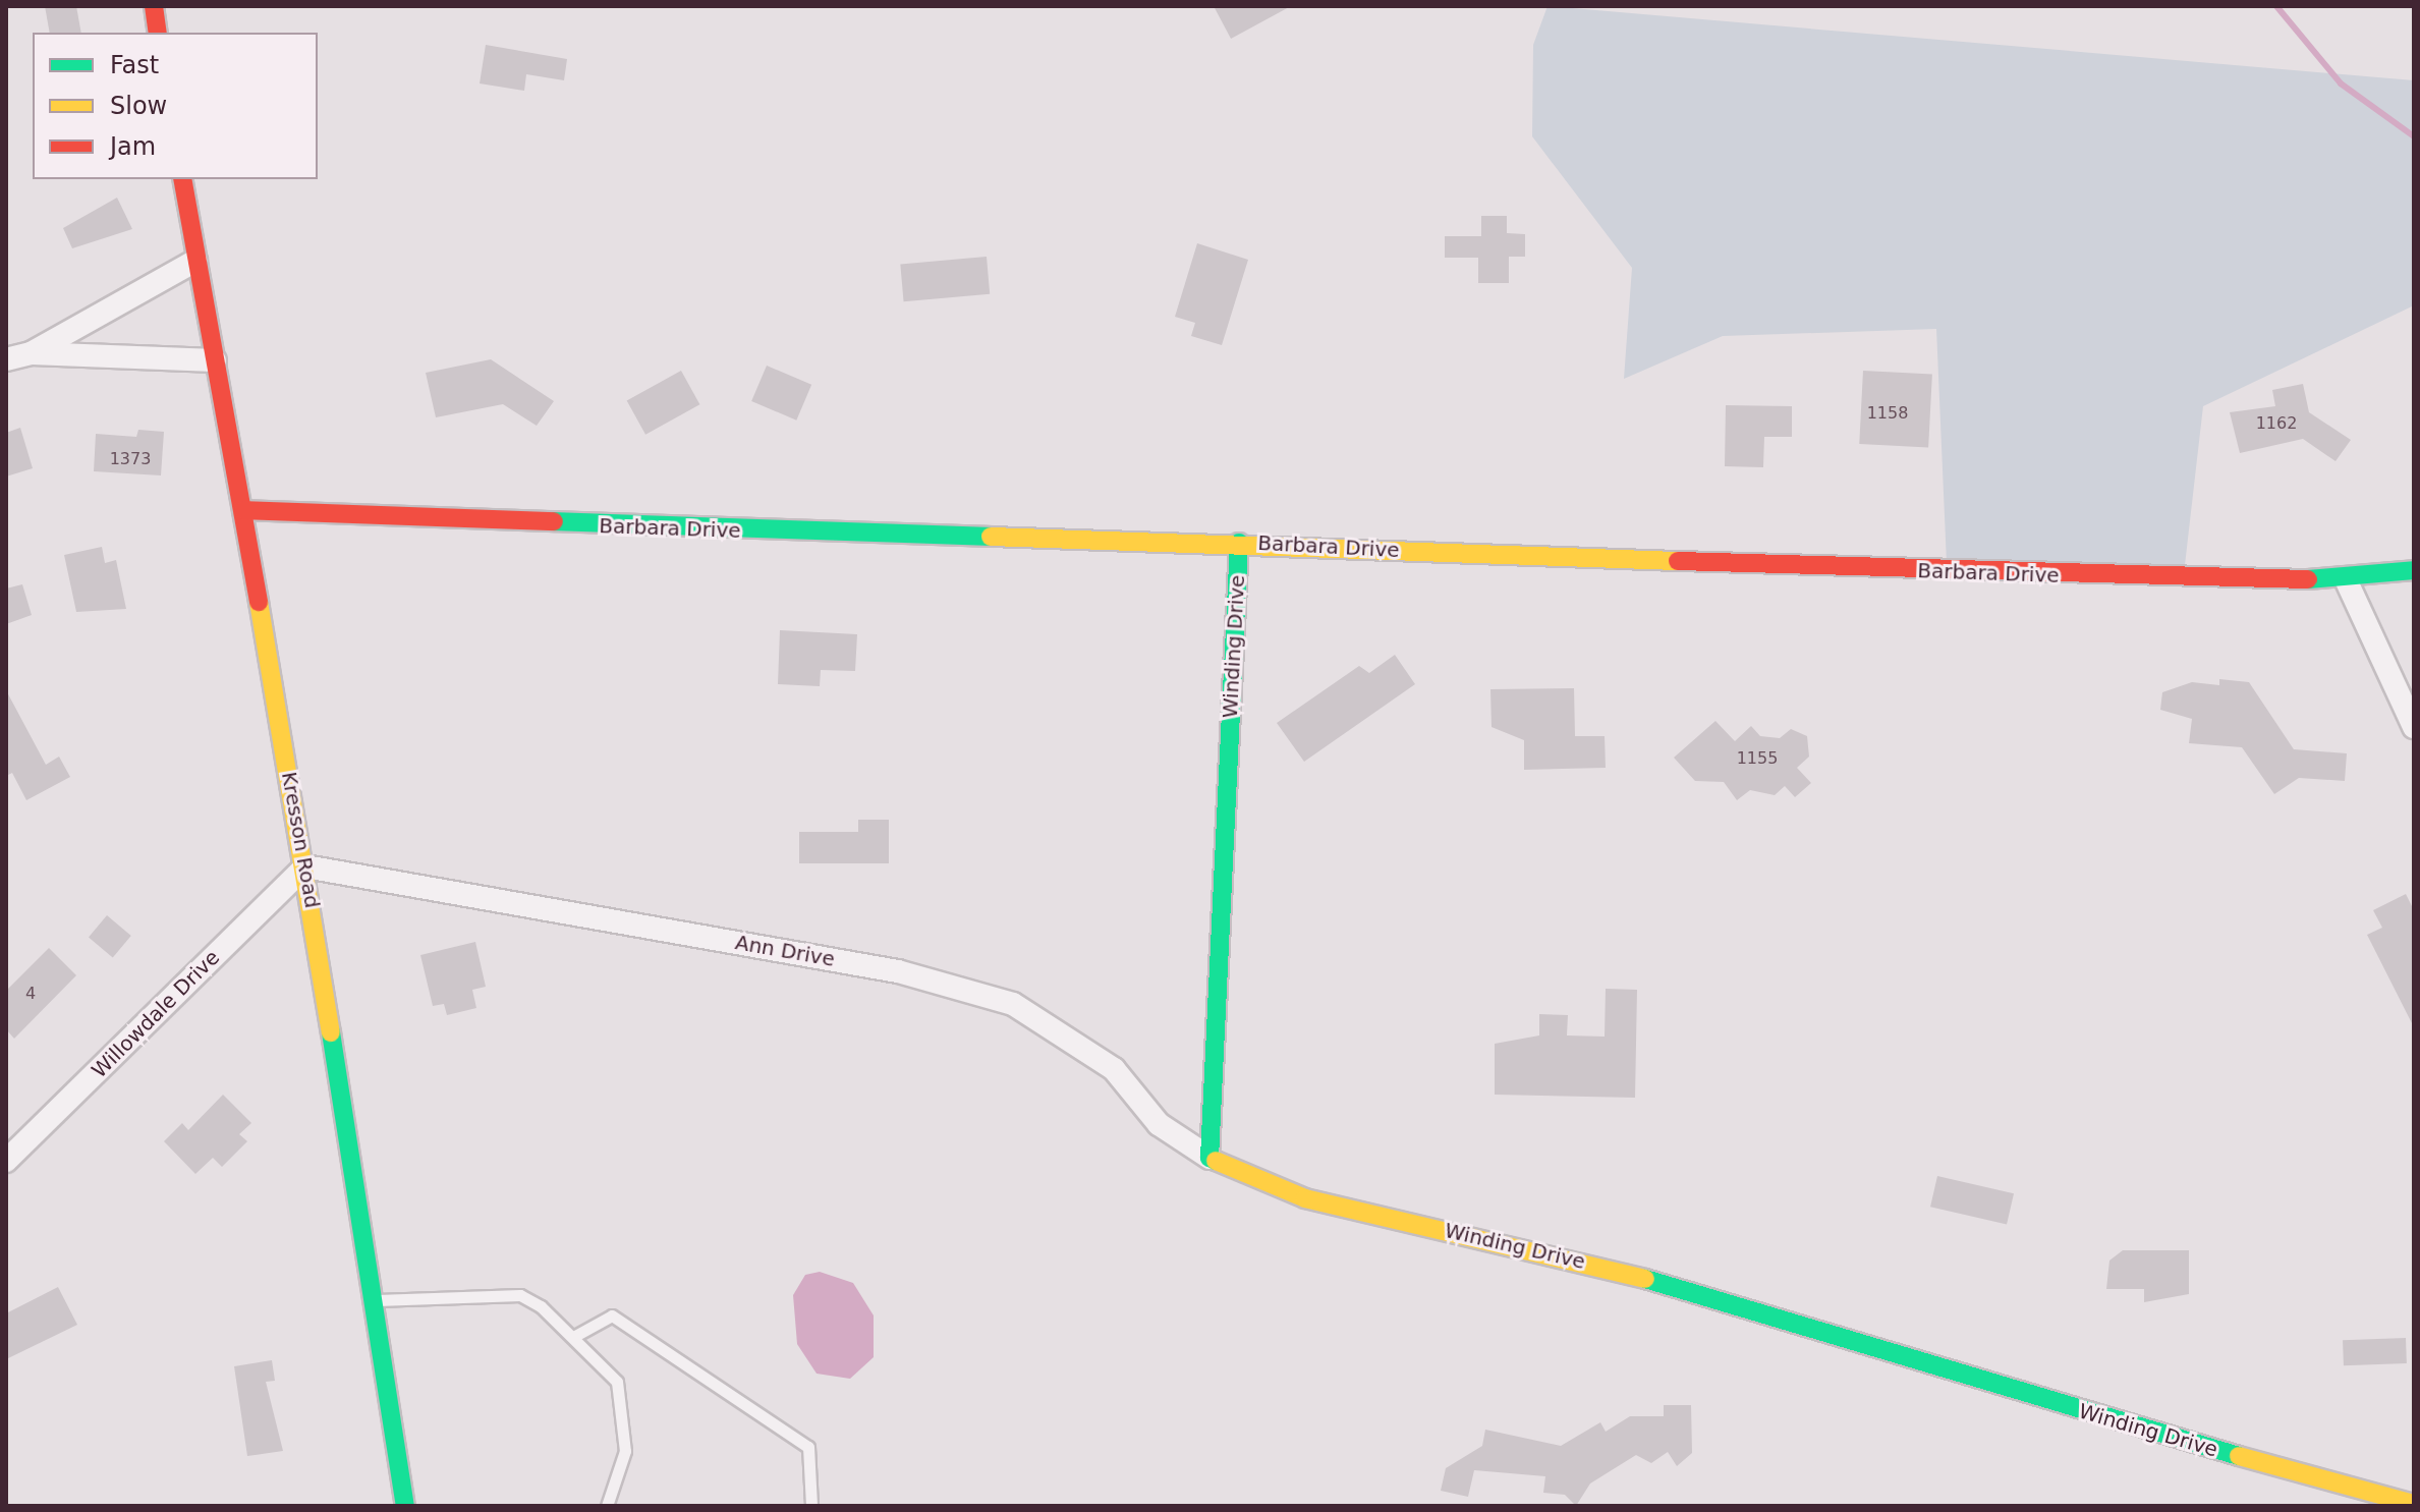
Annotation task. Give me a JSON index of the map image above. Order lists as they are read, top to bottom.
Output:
{
  "streets": {
    "street": [
      "Barbara Drive",
      "Winding Drive",
      "Kresson Road",
      "Ann Drive",
      "Willowdale Drive"
    ]
  },
  "crossings": [
    ["Barbara Drive", "Winding Drive"],
    ["Barbara Drive", "Kresson Road"],
    ["Winding Drive", "Ann Drive"],
    ["Kresson Road", "Ann Drive"],
    ["Kresson Road", "Willowdale Drive"],
    ["Ann Drive", "Willowdale Drive"]
  ],
  "house_numbers": [
    "1158",
    "1162",
    "1373",
    "1155",
    "4"
  ],
  "legend": ["Fast", "Slow", "Jam"]
}
